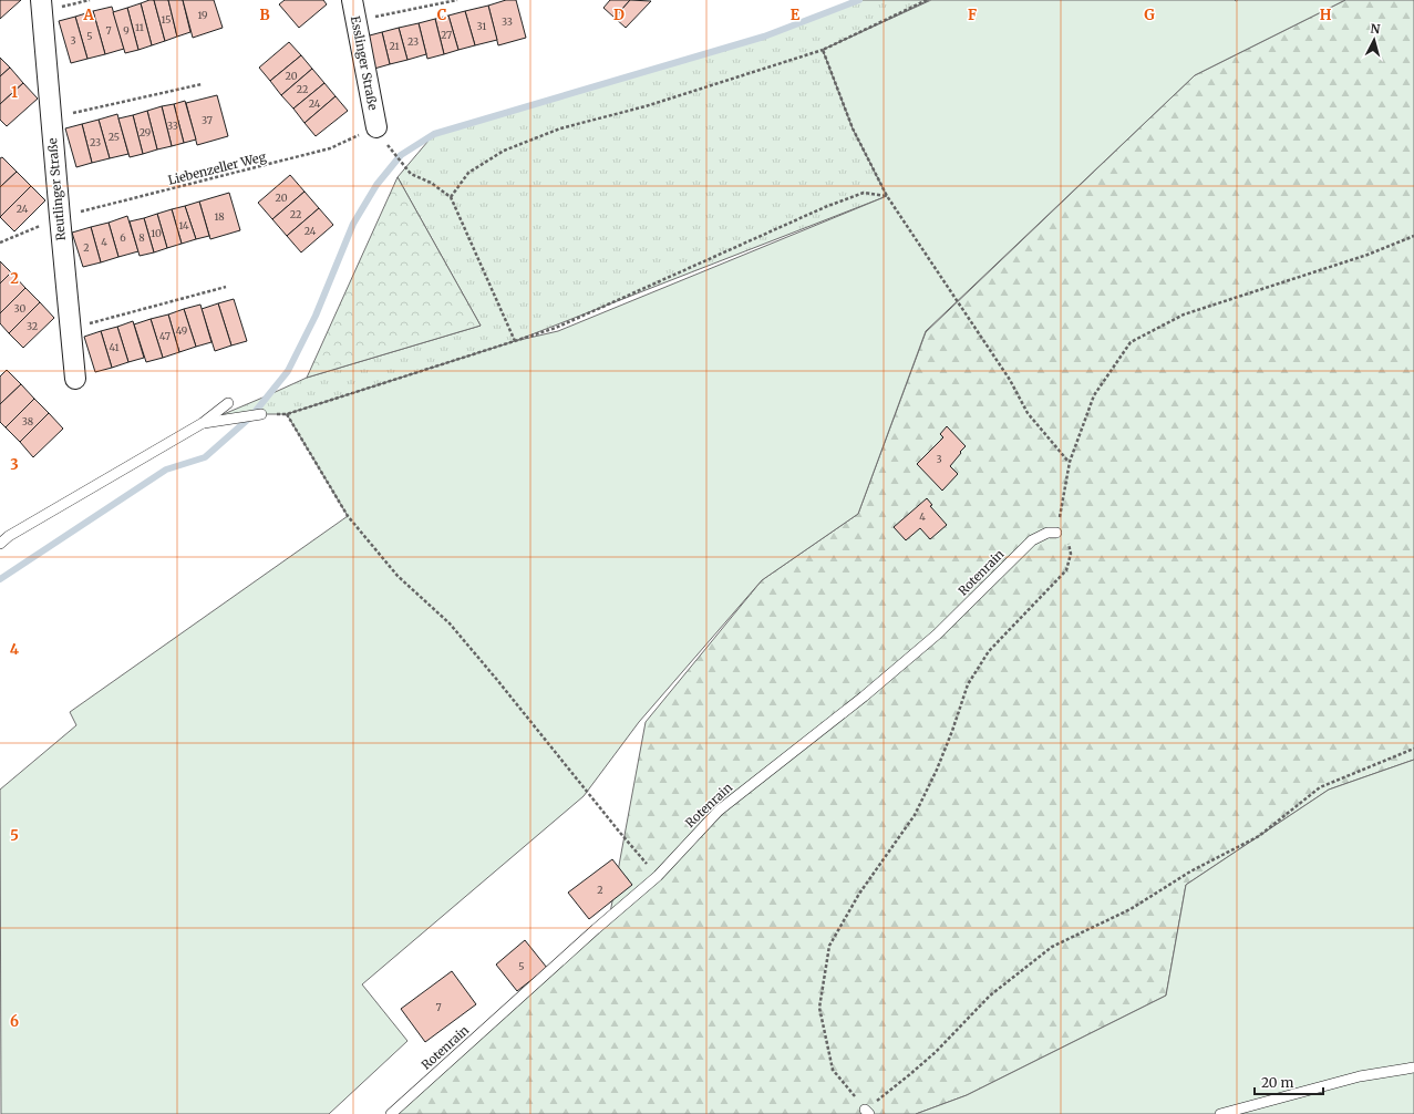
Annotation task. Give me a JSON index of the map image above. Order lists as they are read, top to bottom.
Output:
{
  "streets": {
    "street": ["Esslinger Straße", "Reutlinger Straße"],
    "lane": ["Rotenrain"],
    "path": ["Liebenzeller Weg"]
  },
  "crossings": [
    ["Esslinger Straße", "Liebenzeller Weg"],
    ["Liebenzeller Weg", "Reutlinger Straße"]
  ],
  "house_numbers": [
    "19",
    "15",
    "33",
    "31",
    "11",
    "7",
    "9",
    "27",
    "5",
    "3",
    "23",
    "21",
    "20",
    "22",
    "24",
    "37",
    "33",
    "29",
    "25",
    "23",
    "20",
    "24",
    "22",
    "18",
    "14",
    "24",
    "10",
    "6",
    "8",
    "4",
    "2",
    "30",
    "32",
    "49",
    "47",
    "41",
    "38",
    "3",
    "4",
    "2",
    "5",
    "7"
  ],
  "scale_bar": "20 m",
  "north": "top",
  "grid": {
    "columns": [
      "A",
      "B",
      "C",
      "D",
      "E",
      "F",
      "G",
      "H"
    ],
    "rows": [
      "1",
      "2",
      "3",
      "4",
      "5",
      "6"
    ]
  }
}
